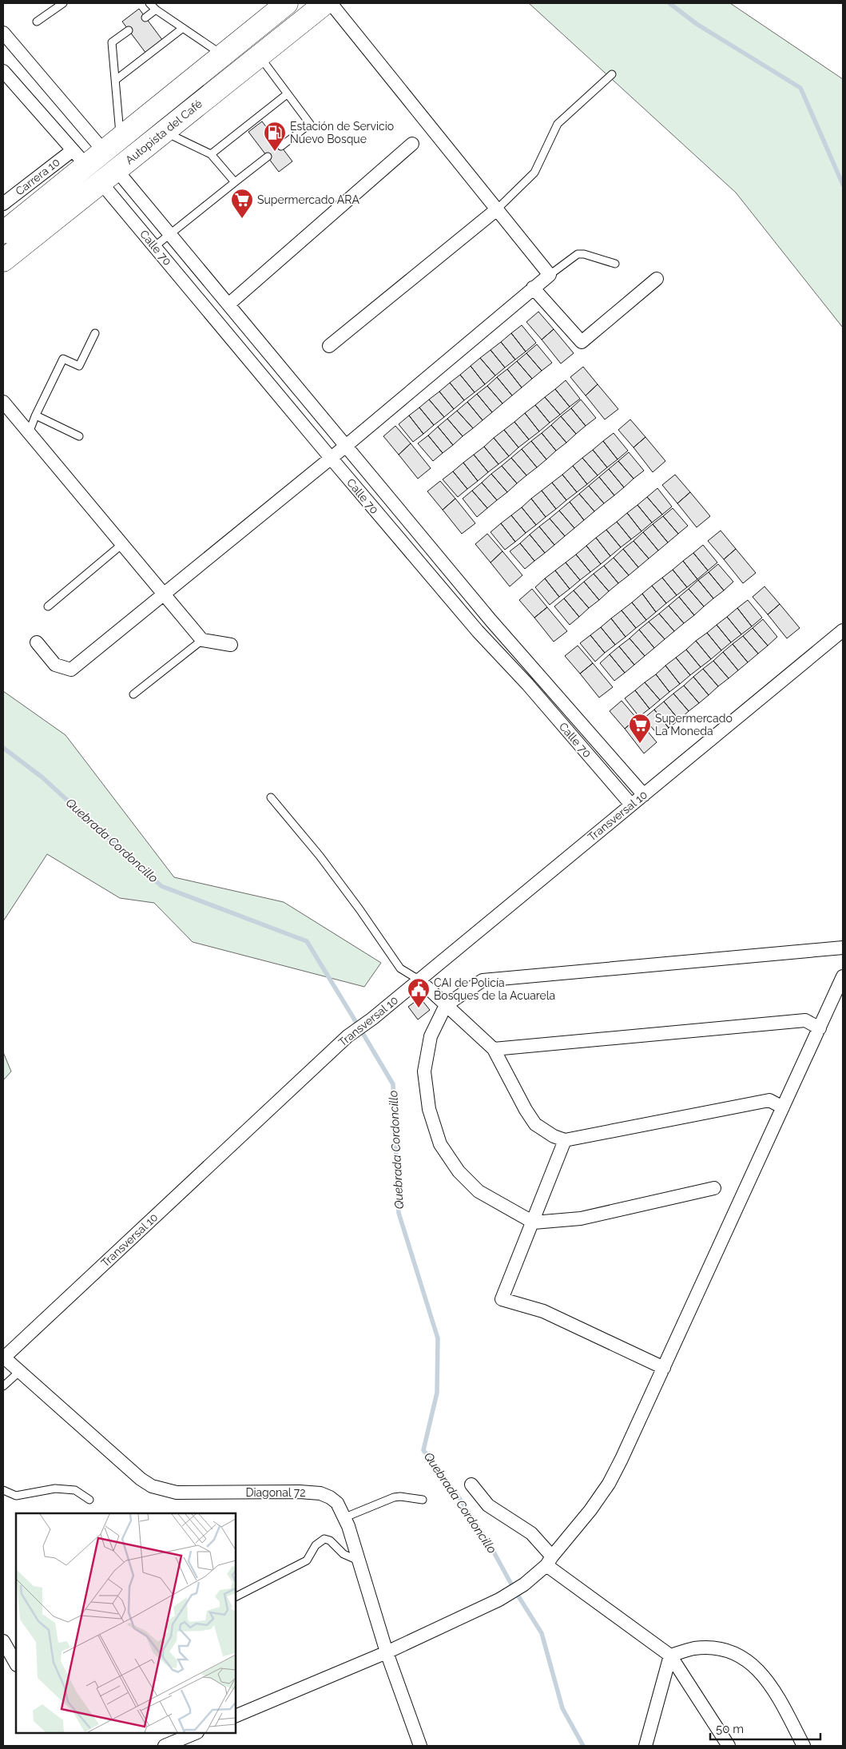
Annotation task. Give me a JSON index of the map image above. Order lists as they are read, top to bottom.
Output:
{
  "streets": {
    "highway": ["Autopista del Café"],
    "street": [
      "Carrera 10",
      "Calle 70",
      "Transversal 10",
      "Diagonal 72"
    ]
  },
  "crossings": [
    ["Autopista del Café", "Carrera 10"],
    ["Autopista del Café", "Calle 70"],
    ["Calle 70", "Transversal 10"],
    ["Transversal 10", "Diagonal 72"]
  ],
  "water": ["Quebrada Cordoncillo"],
  "places": {
    "fuel station": ["Estación de Servicio Nuevo Bosque"],
    "supermarket": ["Supermercado ARA", "Supermercado La Moneda"],
    "public building": ["CAI de Policía Bosques de la Acuarela"]
  },
  "scale_bar": "50 m"
}
